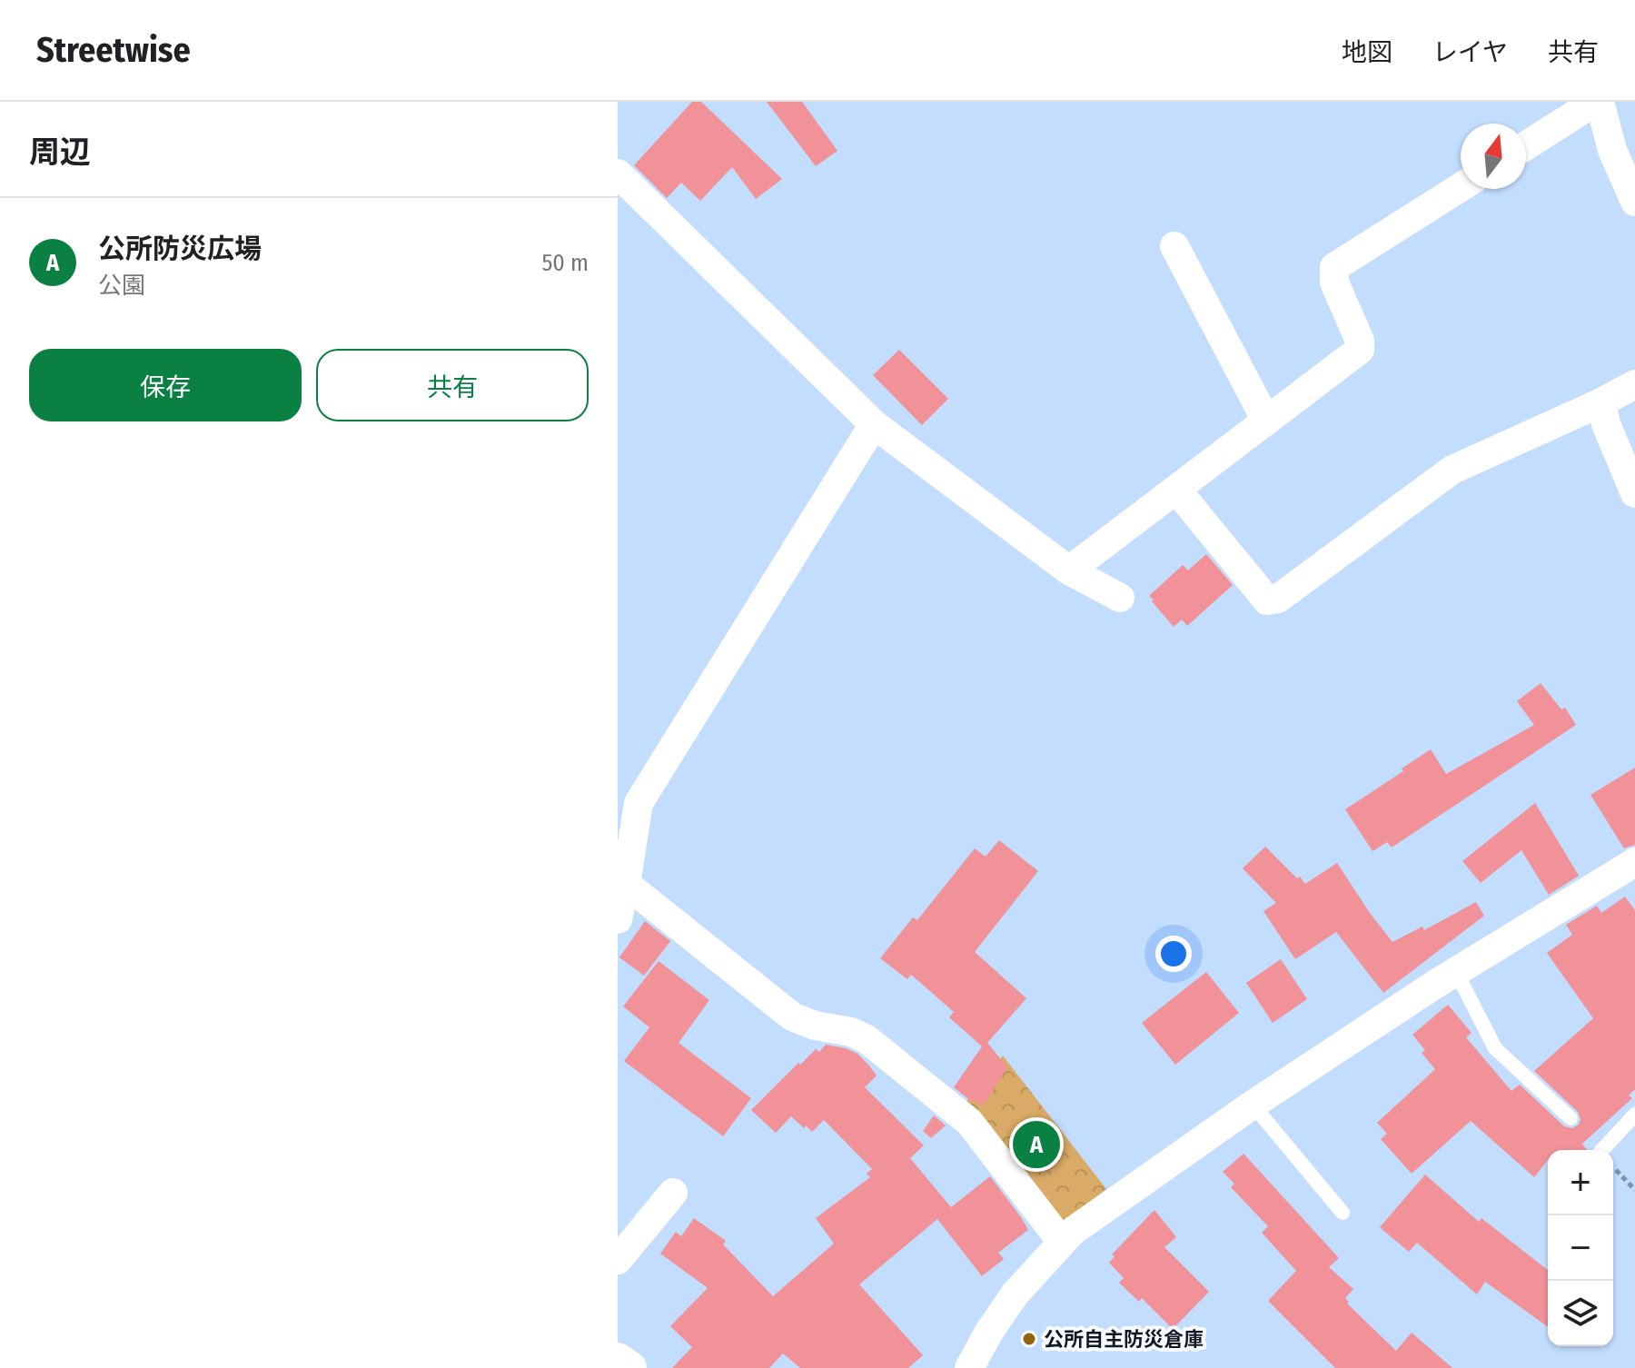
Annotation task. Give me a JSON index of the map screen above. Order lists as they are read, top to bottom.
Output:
{
  "places": ["公所自主防災倉庫"],
  "north": "top",
  "page": {
    "header": "Streetwise",
    "nav": ["地図", "レイヤ", "共有"],
    "heading": "周辺",
    "list": [
      {
        "mark": "A",
        "name": "公所防災広場",
        "note": "公園",
        "value": "50 m"
      }
    ],
    "buttons": ["保存", "共有"],
    "pins": "A",
    "map_buttons": ["+", "−"]
  }
}
